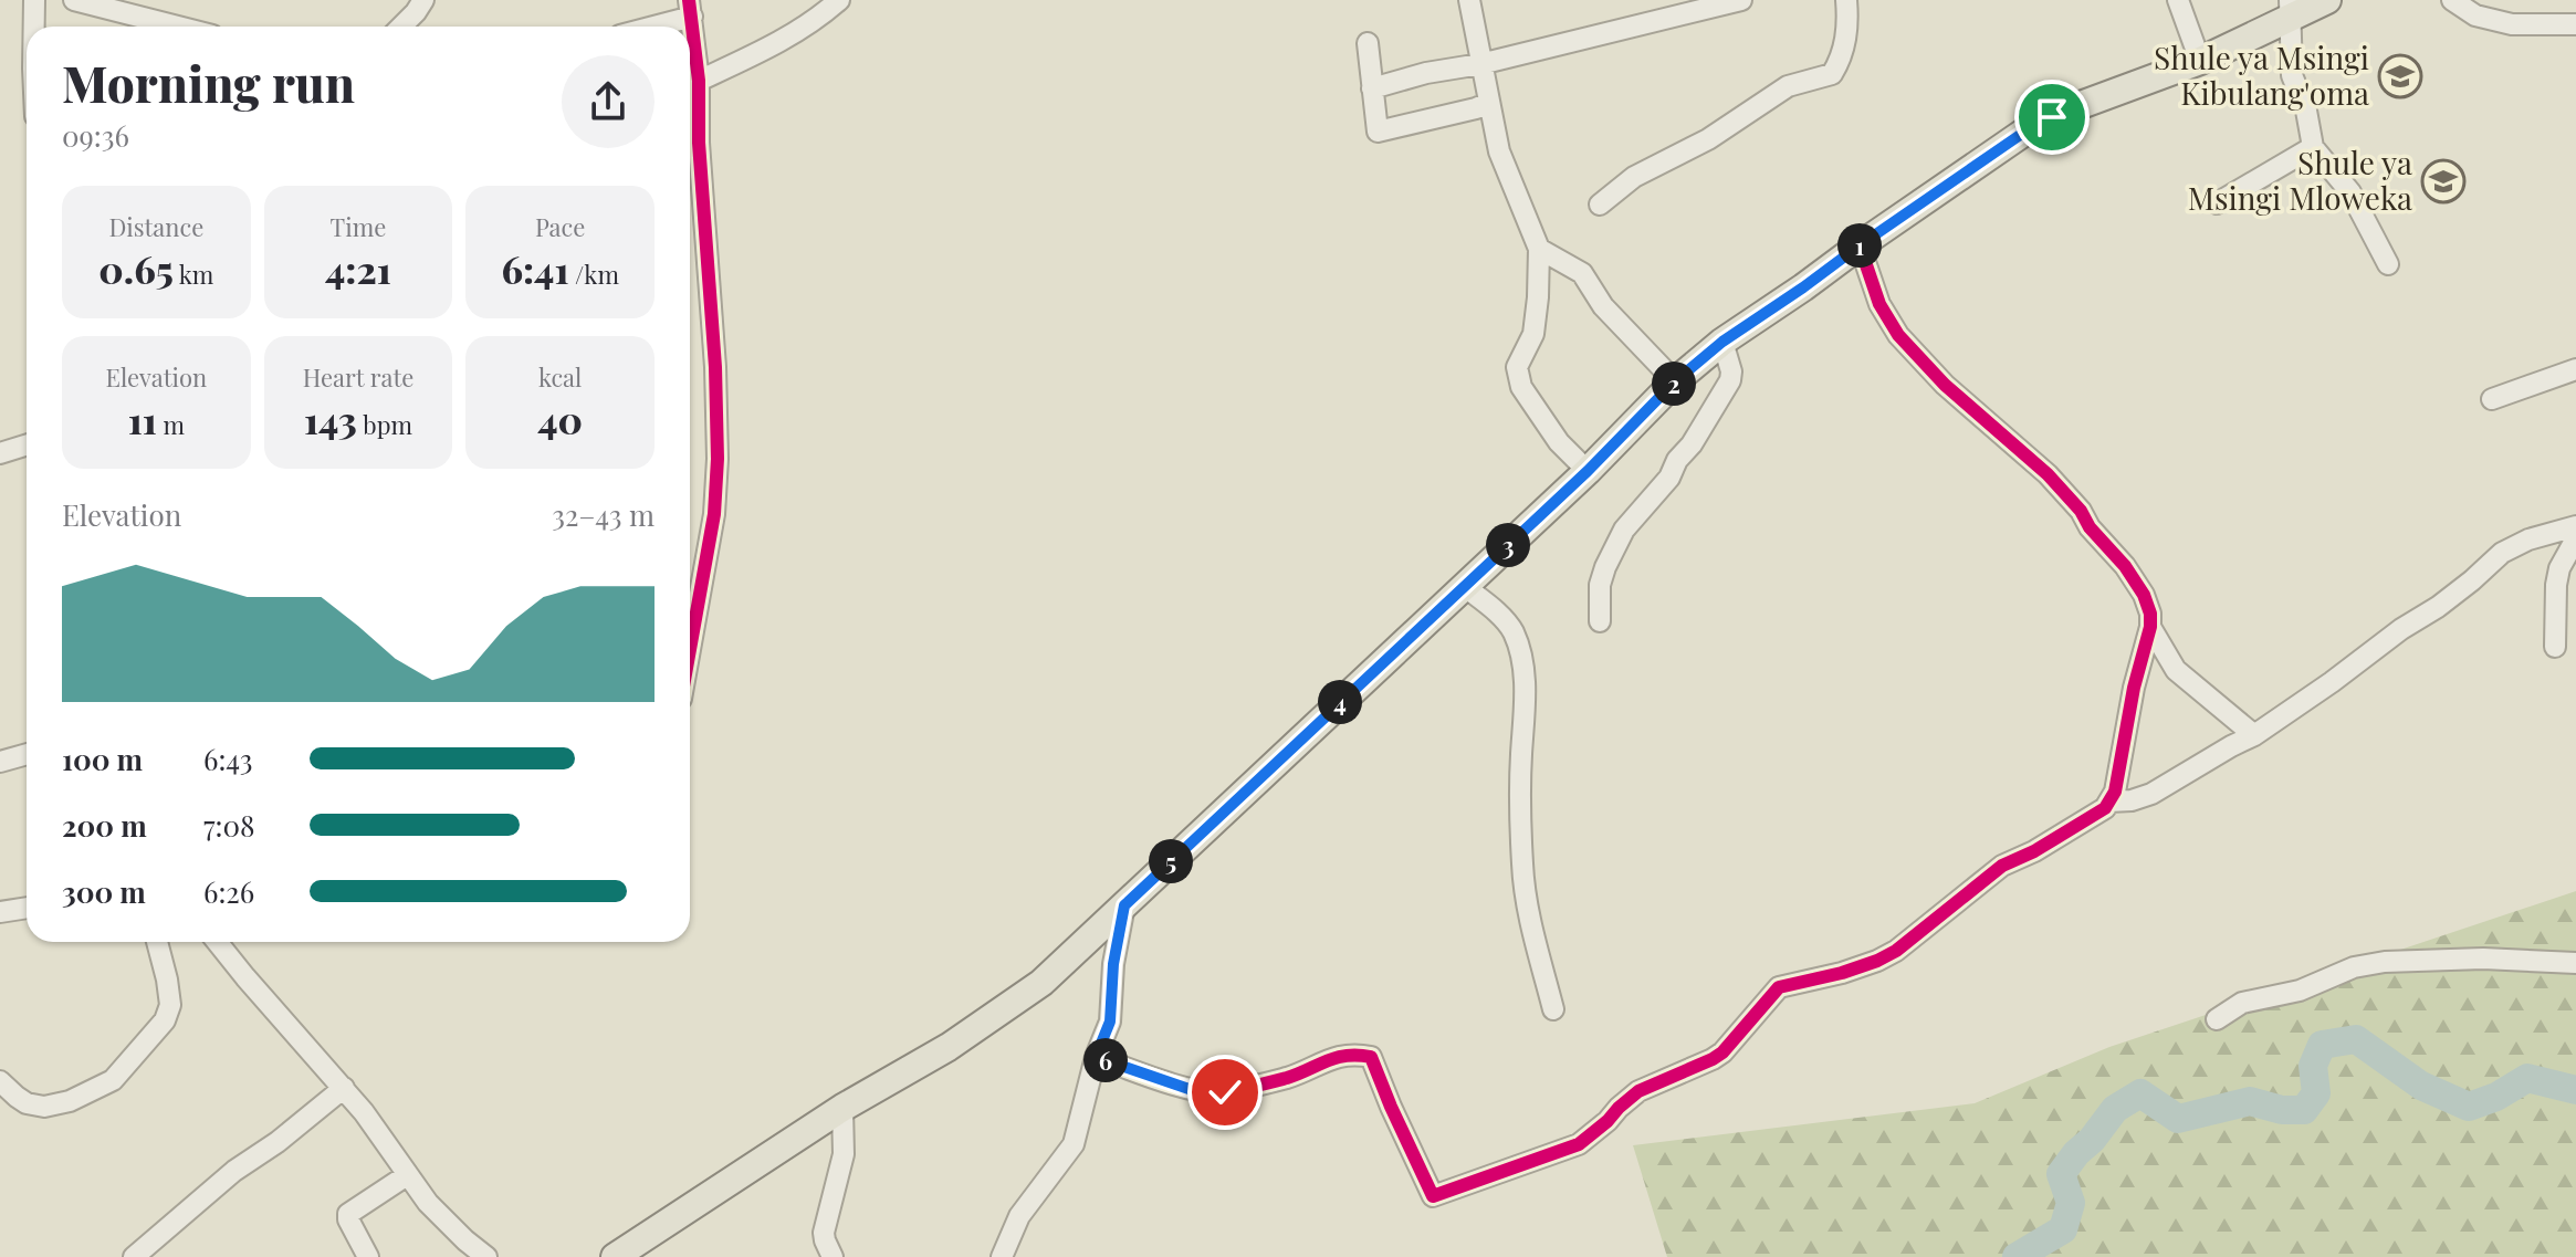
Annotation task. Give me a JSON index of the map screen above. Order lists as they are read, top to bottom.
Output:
{
  "places": {
    "school or university": ["Shule ya Msingi Kibulang'oma", "Shule ya Msingi Mloweka"]
  },
  "page": {
    "heading": ["Morning run", "09:36"],
    "stats": [
      ["Distance", "0.65 km"],
      ["Time", "4:21"],
      ["Pace", "6:41 /km"],
      ["Elevation", "11 m"],
      ["Heart rate", "143 bpm"],
      ["kcal", "40"]
    ],
    "pins": [
      "1",
      "2",
      "3",
      "4",
      "5",
      "6"
    ],
    "chart": ["Elevation", "32–43 m"],
    "list": [
      {
        "name": "100 m",
        "note": "6:43"
      },
      {
        "name": "200 m",
        "note": "7:08"
      },
      {
        "name": "300 m",
        "note": "6:26"
      }
    ]
  }
}
